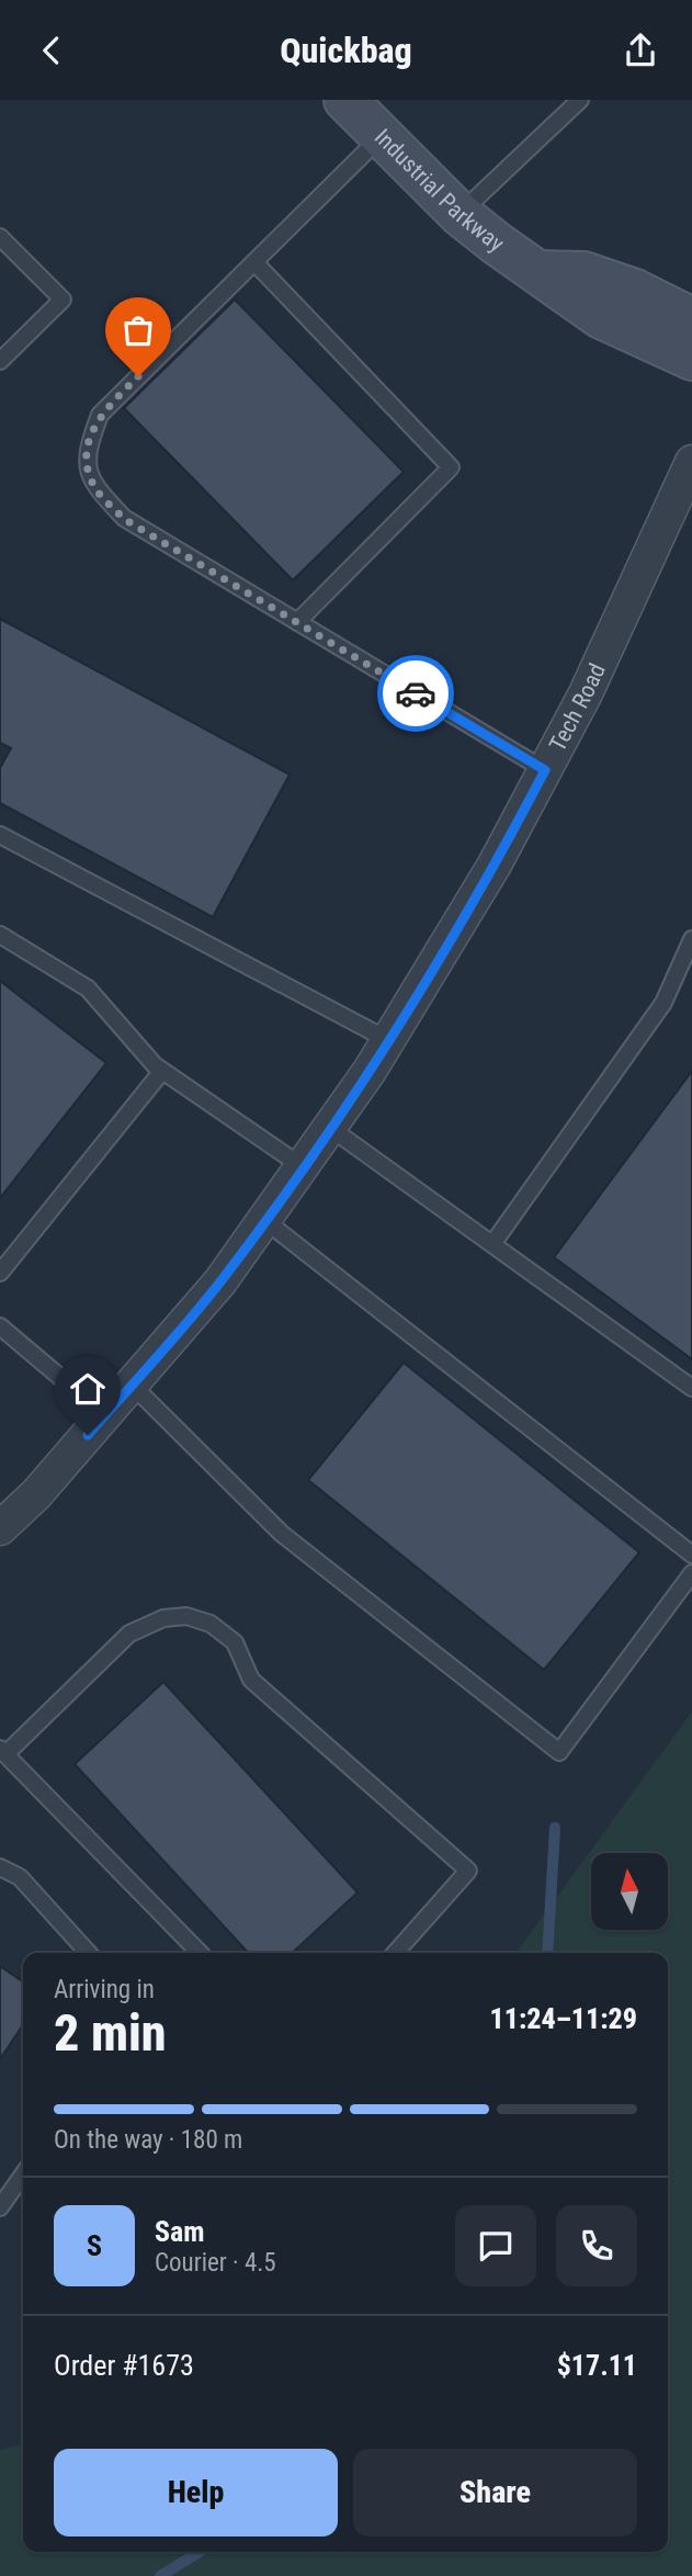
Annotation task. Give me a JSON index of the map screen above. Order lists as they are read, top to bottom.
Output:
{
  "streets": {
    "street": ["Industrial Parkway", "Tech Road"]
  },
  "north": "top",
  "page": {
    "header": "Quickbag",
    "heading": ["2 min", "Arriving in", "11:24–11:29"],
    "panel": [
      "Sam",
      "Courier · 4.5",
      "Order #1673",
      "$17.11"
    ],
    "bar": "On the way · 180 m",
    "round": "S",
    "buttons": ["Help", "Share"]
  }
}
